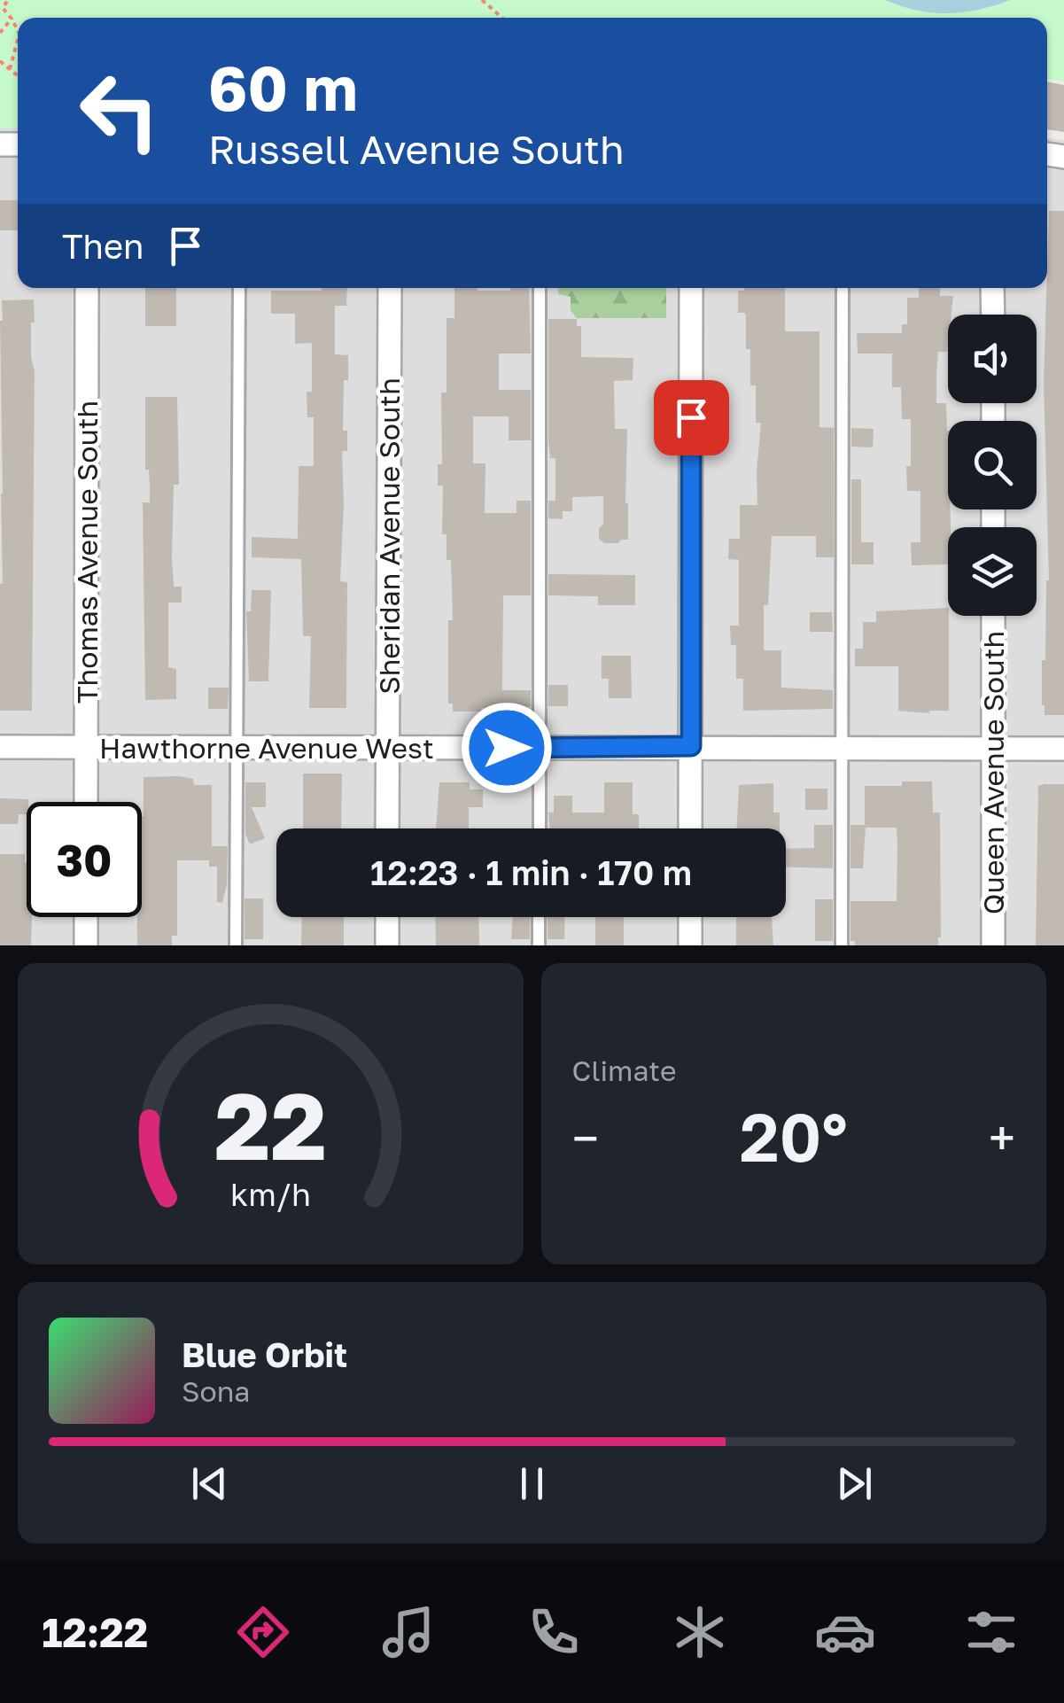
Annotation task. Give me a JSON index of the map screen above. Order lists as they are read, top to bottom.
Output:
{
  "streets": {
    "street": [
      "Sheridan Avenue South",
      "Thomas Avenue South",
      "Hawthorne Avenue West",
      "Queen Avenue South"
    ]
  },
  "crossings": [
    ["Sheridan Avenue South", "Hawthorne Avenue West"],
    ["Thomas Avenue South", "Hawthorne Avenue West"],
    ["Hawthorne Avenue West", "Queen Avenue South"]
  ],
  "page": {
    "turn": ["60 m", "Russell Avenue South"],
    "then": "Then",
    "limit": "30",
    "trip": "12:23 · 1 min · 170 m",
    "tile": "Climate",
    "heat": ["−", "20°", "+"],
    "song": ["Blue Orbit", "Sona"],
    "tabs": "12:22",
    "gauge": ["22", "km/h"]
  }
}
